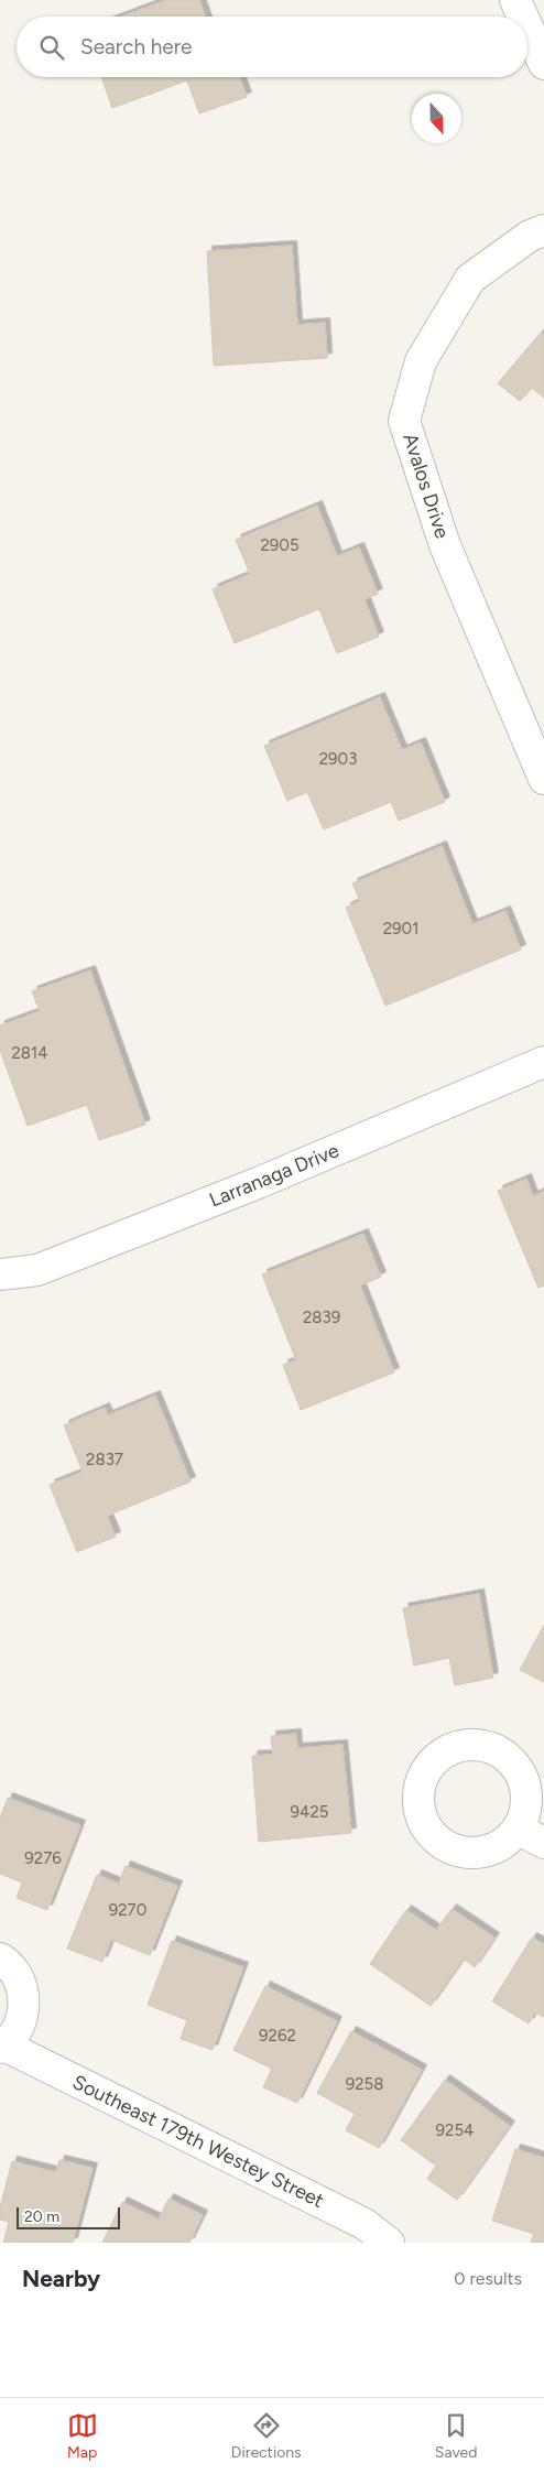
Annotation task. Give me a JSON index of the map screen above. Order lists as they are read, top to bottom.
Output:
{
  "streets": {
    "street": ["Avalos Drive", "Larranaga Drive", "Southeast 179th Westey Street"]
  },
  "house_numbers": [
    "2905",
    "2903",
    "2901",
    "2814",
    "2839",
    "2837",
    "9425",
    "9276",
    "9270",
    "9262",
    "9258",
    "9254"
  ],
  "scale_bar": "20 m",
  "north": "bottom",
  "page": {
    "search": "Search here",
    "scale": "20 m",
    "heading": ["Nearby", "0 results"],
    "nav": ["Map", "Directions", "Saved"]
  }
}
